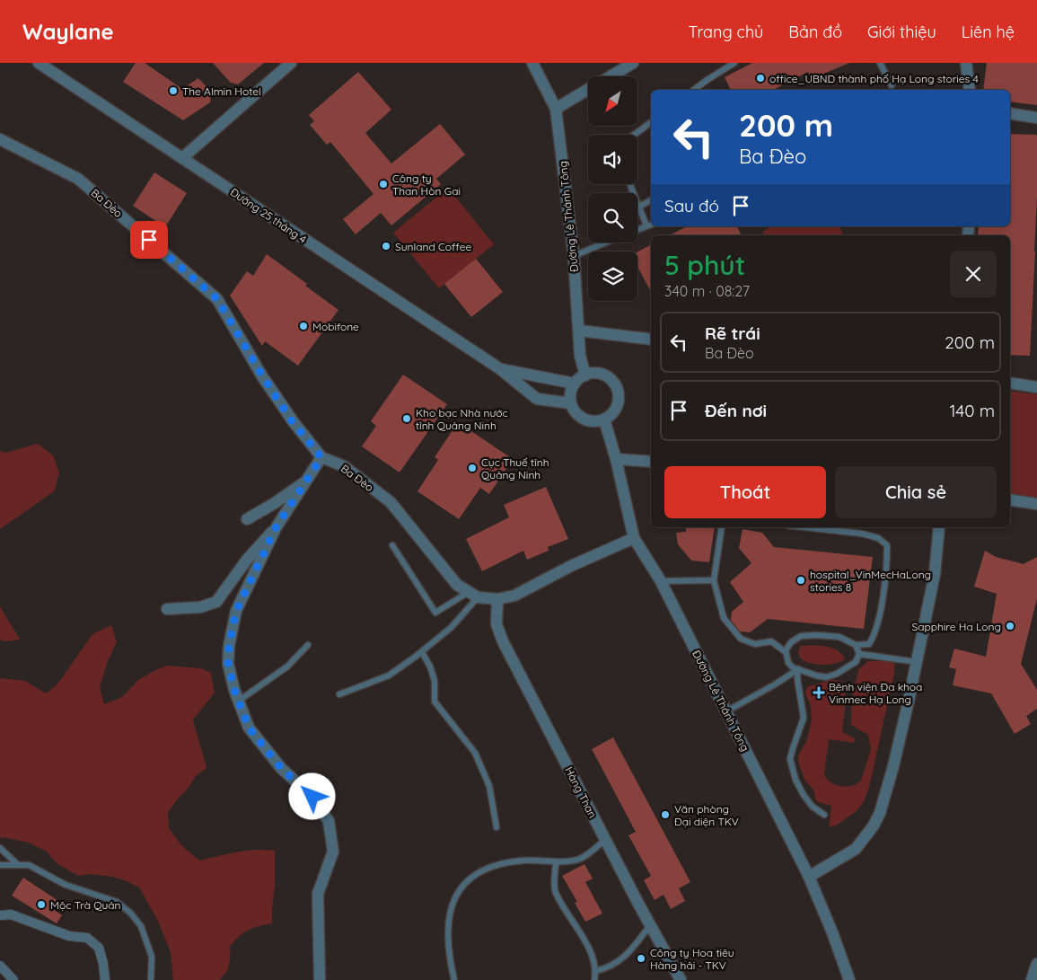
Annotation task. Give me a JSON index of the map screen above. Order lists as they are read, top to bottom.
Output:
{
  "streets": {
    "street": [
      "Ba Đèo",
      "Đường 25 tháng 4",
      "Đường Lê Thánh Tông",
      "Hàng Than"
    ]
  },
  "crossings": [
    ["Đường 25 tháng 4", "Đường Lê Thánh Tông"]
  ],
  "places": {
    "other": [
      "office_UBND thành phố Hạ Long stories 4",
      "The Almin Hotel",
      "Công ty Than Hòn Gai",
      "Sunland Coffee",
      "Mobifone",
      "Kho bạc Nhà nước tỉnh Quảng Ninh",
      "Cục Thuế tỉnh Quảng Ninh",
      "hospital_VinMecHaLong stories 8",
      "Sapphire Ha Long",
      "Văn phòng Đại diện TKV",
      "Mộc Trà Quán",
      "Công ty Hoa tiêu Hàng hải - TKV"
    ],
    "health": ["Bệnh viện Đa khoa Vinmec Hạ Long"]
  },
  "north": "bottom left",
  "page": {
    "header": "Waylane",
    "nav": [
      "Trang chủ",
      "Bản đồ",
      "Giới thiệu",
      "Liên hệ"
    ],
    "turn": ["200 m", "Ba Đèo"],
    "then": "Sau đó",
    "heading": ["5 phút", "340 m · 08:27"],
    "list": [
      {
        "name": "Rẽ trái",
        "note": "Ba Đèo",
        "value": "200 m"
      },
      {
        "name": "Đến nơi",
        "value": "140 m"
      }
    ],
    "buttons": ["Thoát", "Chia sẻ"]
  }
}
